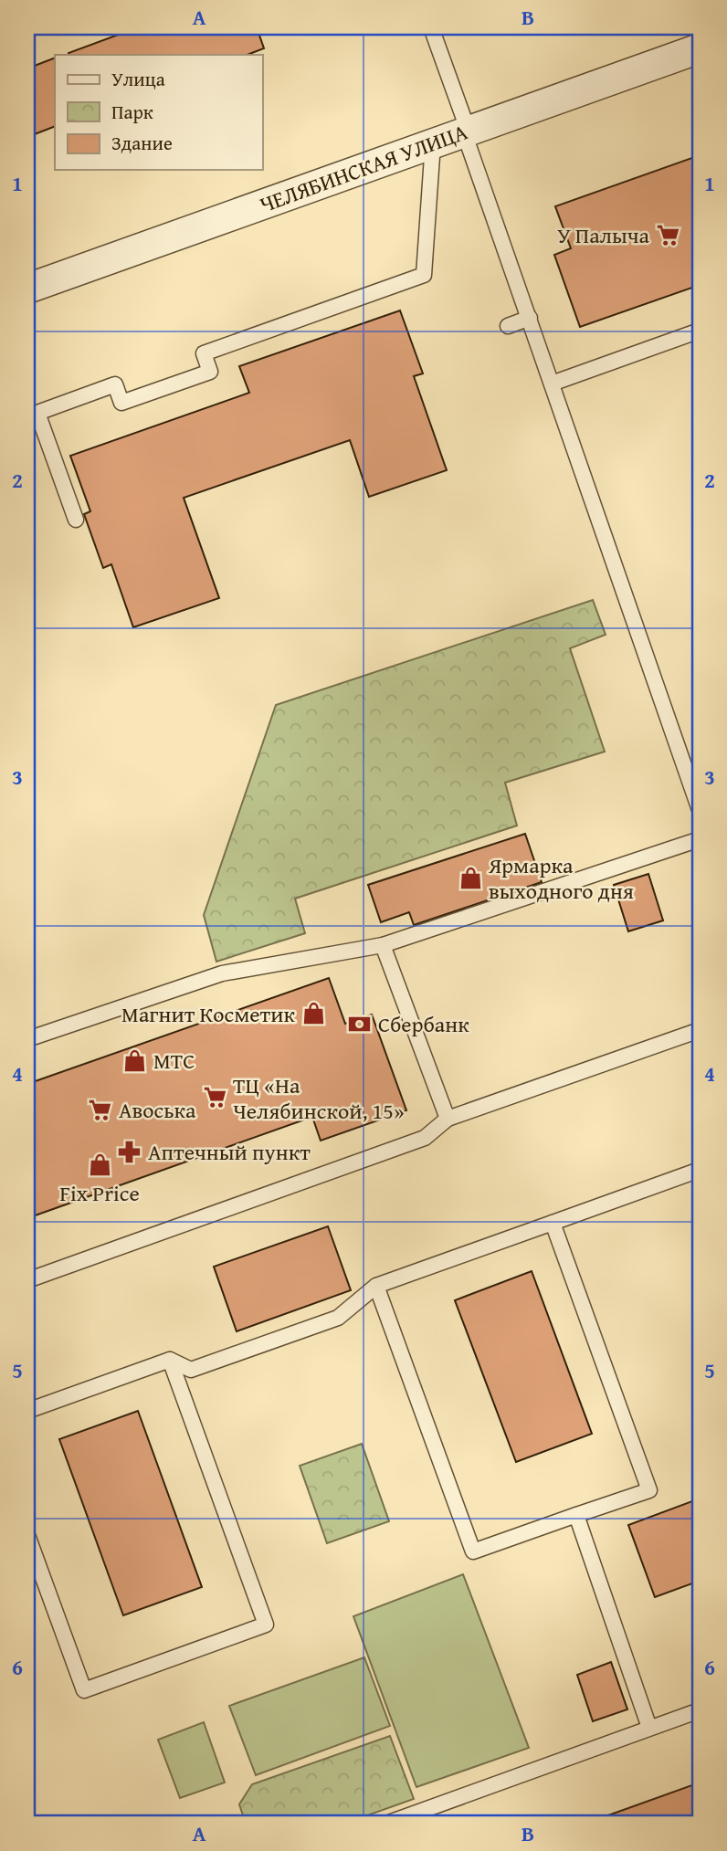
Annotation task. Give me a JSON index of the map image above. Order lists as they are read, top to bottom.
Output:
{
  "streets": {
    "street": ["ЧЕЛЯБИНСКАЯ УЛИЦА"]
  },
  "places": {
    "supermarket": ["У Палыча", "ТЦ «На Челябинской, 15»", "Авоська"],
    "shop": [
      "Ярмарка выходного дня",
      "Магнит Косметик",
      "МТС",
      "Fix Price"
    ],
    "bank": ["Сбербанк"],
    "pharmacy": ["Аптечный пункт"]
  },
  "legend": ["Улица", "Парк", "Здание"],
  "grid": {
    "columns": ["A", "B"],
    "rows": [
      "1",
      "2",
      "3",
      "4",
      "5",
      "6"
    ]
  }
}
